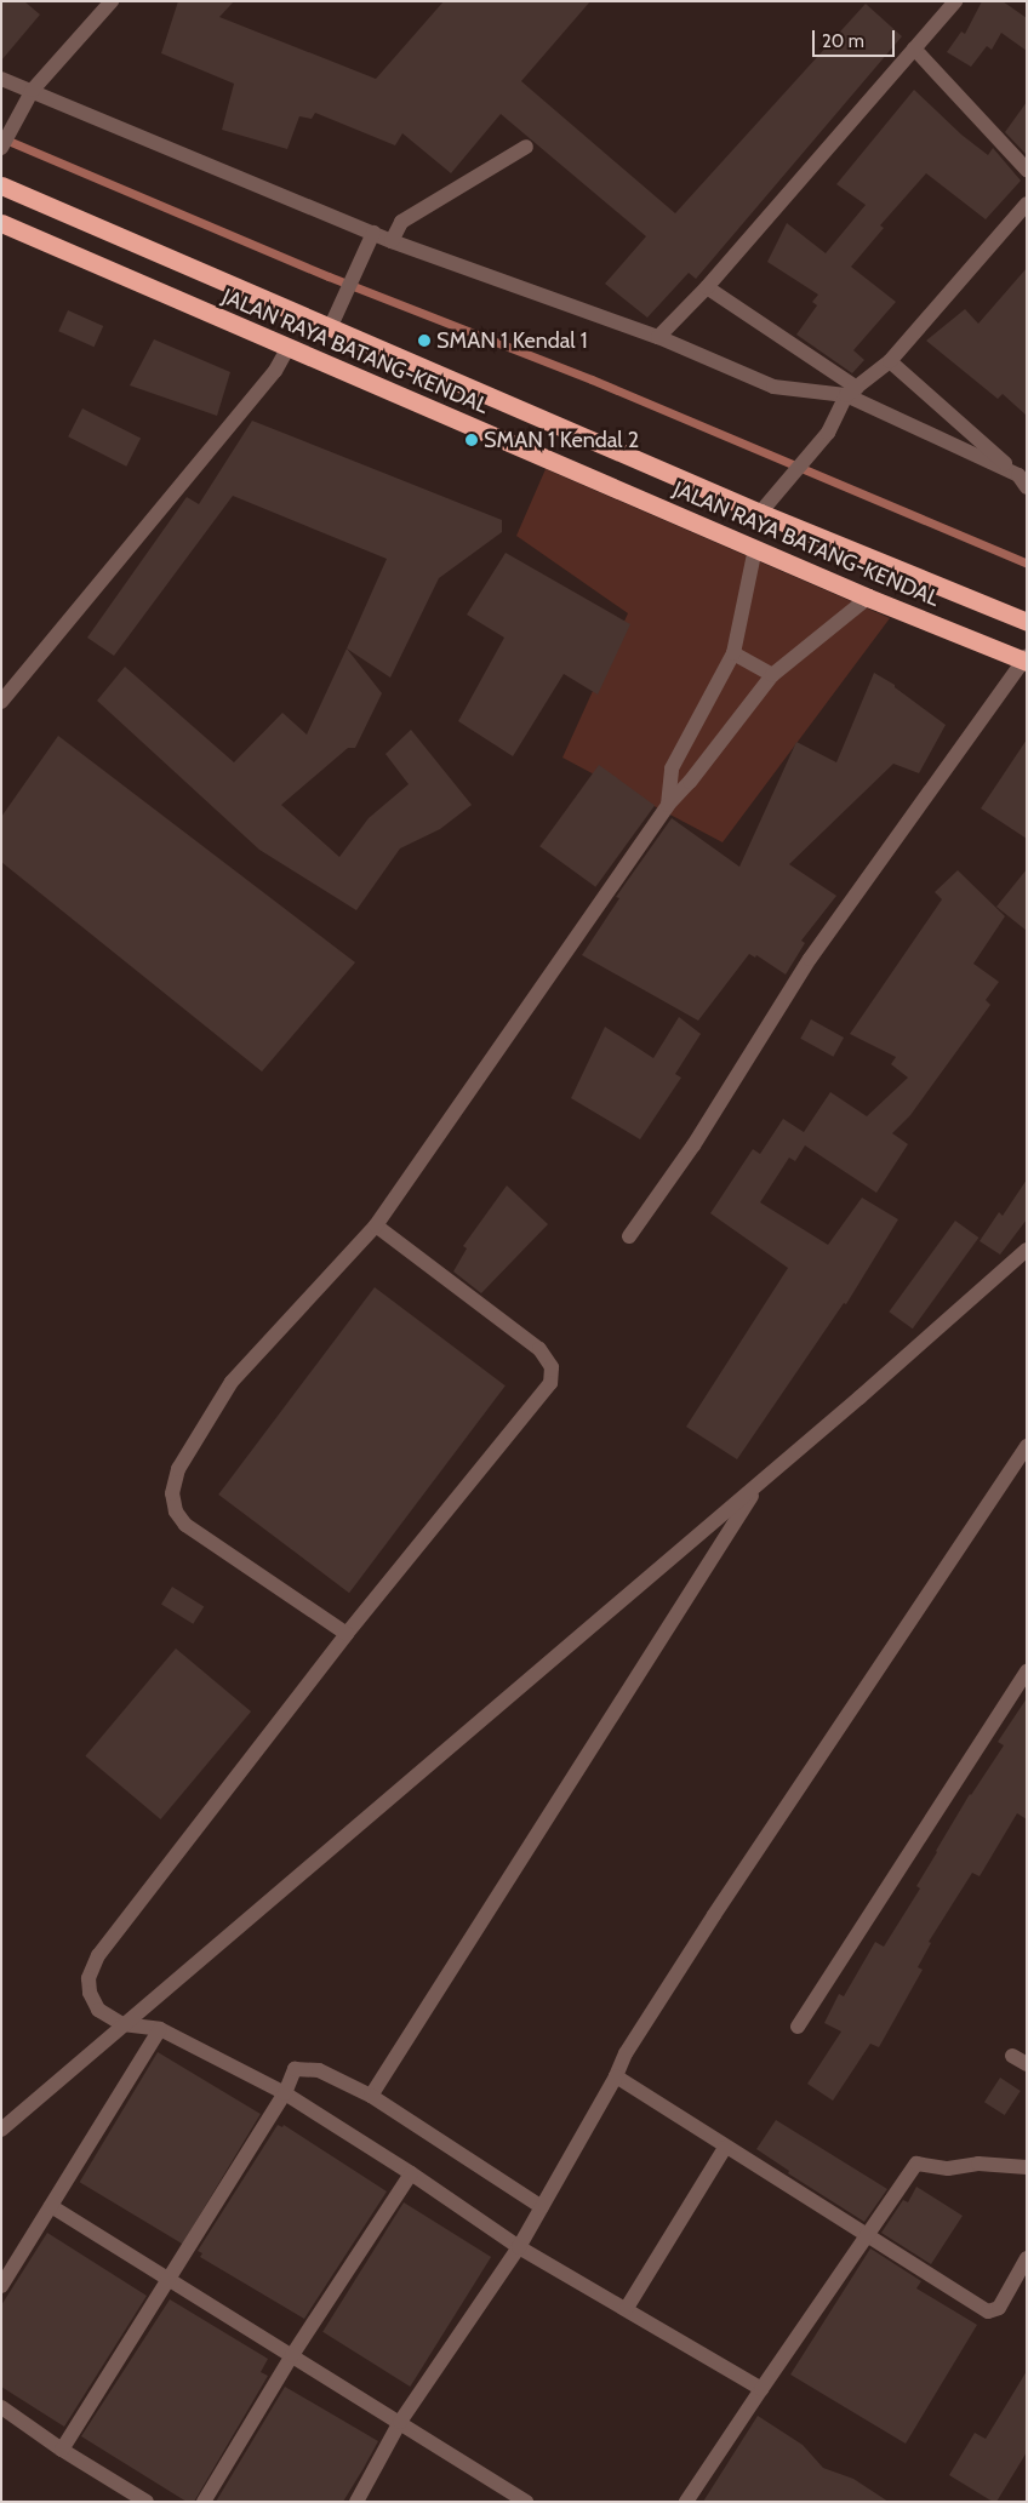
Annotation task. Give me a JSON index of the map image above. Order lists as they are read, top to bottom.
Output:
{
  "streets": {
    "highway": ["JALAN RAYA BATANG-KENDAL"]
  },
  "places": ["SMAN 1 Kendal 1", "SMAN 1 Kendal 2"],
  "scale_bar": "20 m"
}
